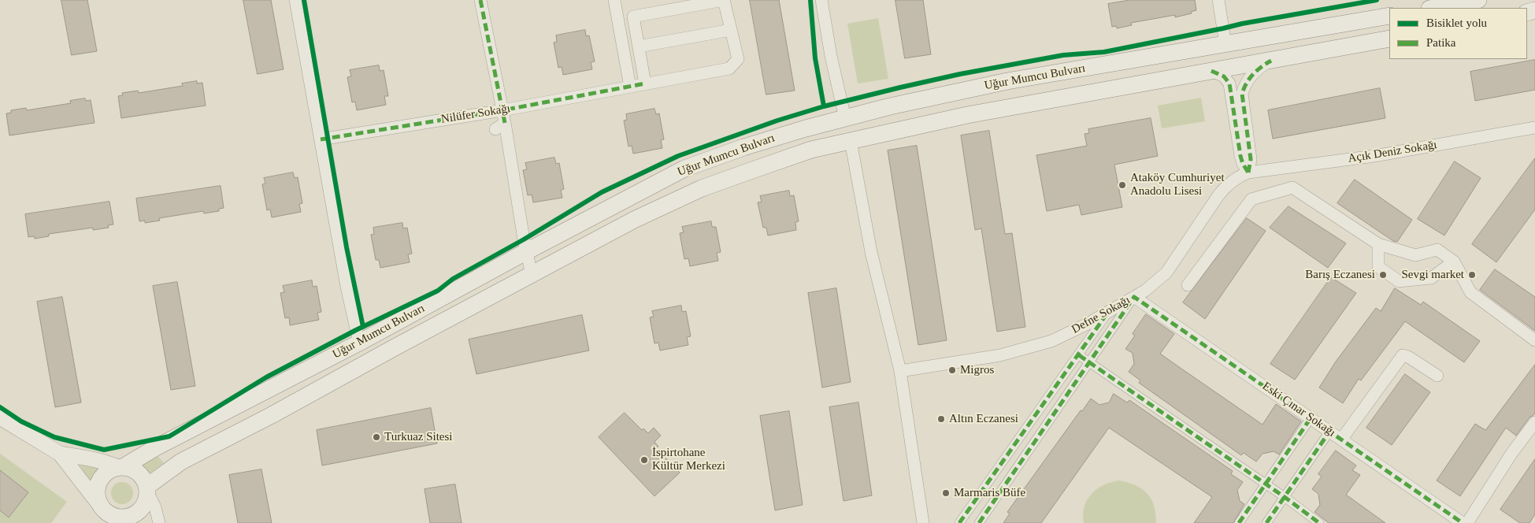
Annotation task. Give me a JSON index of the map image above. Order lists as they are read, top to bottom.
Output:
{
  "streets": {
    "main road": ["Uğur Mumcu Bulvarı"],
    "street": [
      "Nilüfer Sokağı",
      "Açık Deniz Sokağı",
      "Defne Sokağı",
      "Eski Çınar Sokağı"
    ]
  },
  "crossings": [
    ["Açık Deniz Sokağı", "Defne Sokağı"],
    ["Defne Sokağı", "Eski Çınar Sokağı"]
  ],
  "places": [
    "Ataköy Cumhuriyet Anadolu Lisesi",
    "Barış Eczanesi",
    "Sevgi market",
    "Migros",
    "Altın Eczanesi",
    "Turkuaz Sitesi",
    "İspirtohane Kültür Merkezi",
    "Marmaris Büfe"
  ],
  "legend": ["Bisiklet yolu", "Patika"]
}
